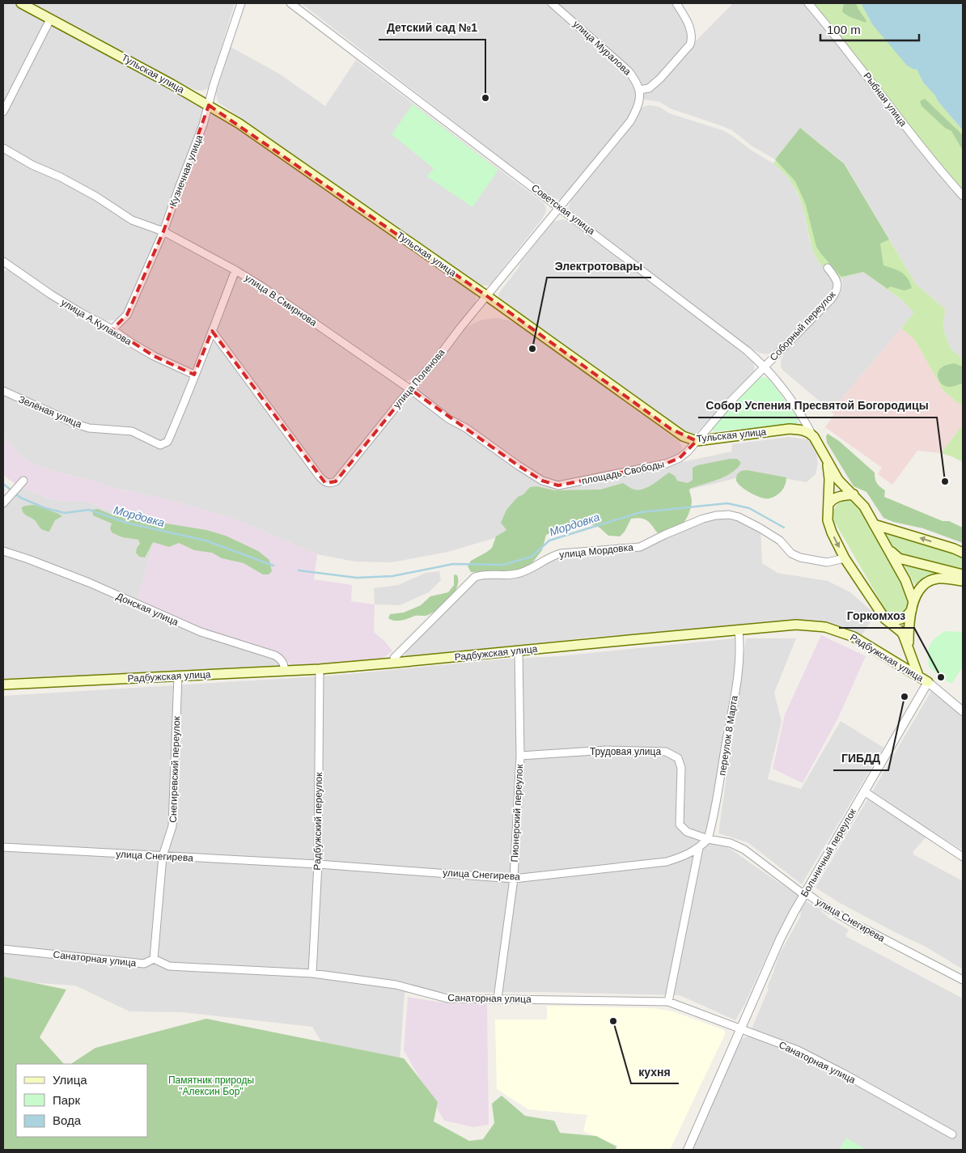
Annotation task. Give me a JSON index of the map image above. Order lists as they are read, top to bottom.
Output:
{
  "streets": {
    "main road": ["Тульская улица", "Радбужская улица"],
    "street": [
      "улица Муралова",
      "Рыбная улица",
      "Кузнечная улица",
      "Советская улица",
      "улица В.Смирнова",
      "улица А.Кулакова",
      "Соборный переулок",
      "улица Поленова",
      "Зелёная улица",
      "площадь Свободы",
      "улица Мордовка",
      "Донская улица",
      "переулок 8 Марта",
      "Трудовая улица",
      "Снегиревский переулок",
      "Пионерский переулок",
      "Радбужский переулок",
      "Больничный переулок",
      "улица Снегирева",
      "Санаторная улица"
    ]
  },
  "crossings": [
    ["улица Муралова", "улица Поленова"],
    ["Тульская улица", "Кузнечная улица"],
    ["Тульская улица", "Советская улица"],
    ["Тульская улица", "Соборный переулок"],
    ["Тульская улица", "улица Поленова"],
    ["Тульская улица", "площадь Свободы"],
    ["Кузнечная улица", "улица В.Смирнова"],
    ["Кузнечная улица", "улица А.Кулакова"],
    ["Советская улица", "Соборный переулок"],
    ["Советская улица", "улица Поленова"],
    ["улица В.Смирнова", "улица Поленова"],
    ["улица В.Смирнова", "Зелёная улица"],
    ["улица В.Смирнова", "площадь Свободы"],
    ["улица А.Кулакова", "Зелёная улица"],
    ["Соборный переулок", "площадь Свободы"],
    ["улица Поленова", "Зелёная улица"],
    ["улица Мордовка", "Радбужская улица"],
    ["Донская улица", "Радбужская улица"],
    ["Радбужская улица", "переулок 8 Марта"],
    ["Радбужская улица", "Снегиревский переулок"],
    ["Радбужская улица", "Пионерский переулок"],
    ["Радбужская улица", "Радбужский переулок"],
    ["Радбужская улица", "Больничный переулок"],
    ["переулок 8 Марта", "Трудовая улица"],
    ["переулок 8 Марта", "улица Снегирева"],
    ["Трудовая улица", "Пионерский переулок"],
    ["Трудовая улица", "улица Снегирева"],
    ["Снегиревский переулок", "улица Снегирева"],
    ["Снегиревский переулок", "Санаторная улица"],
    ["Пионерский переулок", "улица Снегирева"],
    ["Пионерский переулок", "Санаторная улица"],
    ["Радбужский переулок", "улица Снегирева"],
    ["Радбужский переулок", "Санаторная улица"],
    ["Больничный переулок", "улица Снегирева"],
    ["Больничный переулок", "Санаторная улица"]
  ],
  "water": ["Мордовка"],
  "parks": ["Памятник природы \"Алексин Бор\""],
  "places": [
    "Детский сад №1",
    "Электротовары",
    "Собор Успения Пресвятой Богородицы",
    "Горкомхоз",
    "ГИБДД",
    "кухня"
  ],
  "legend": ["Улица", "Парк", "Вода"],
  "scale_bar": "100 m"
}
